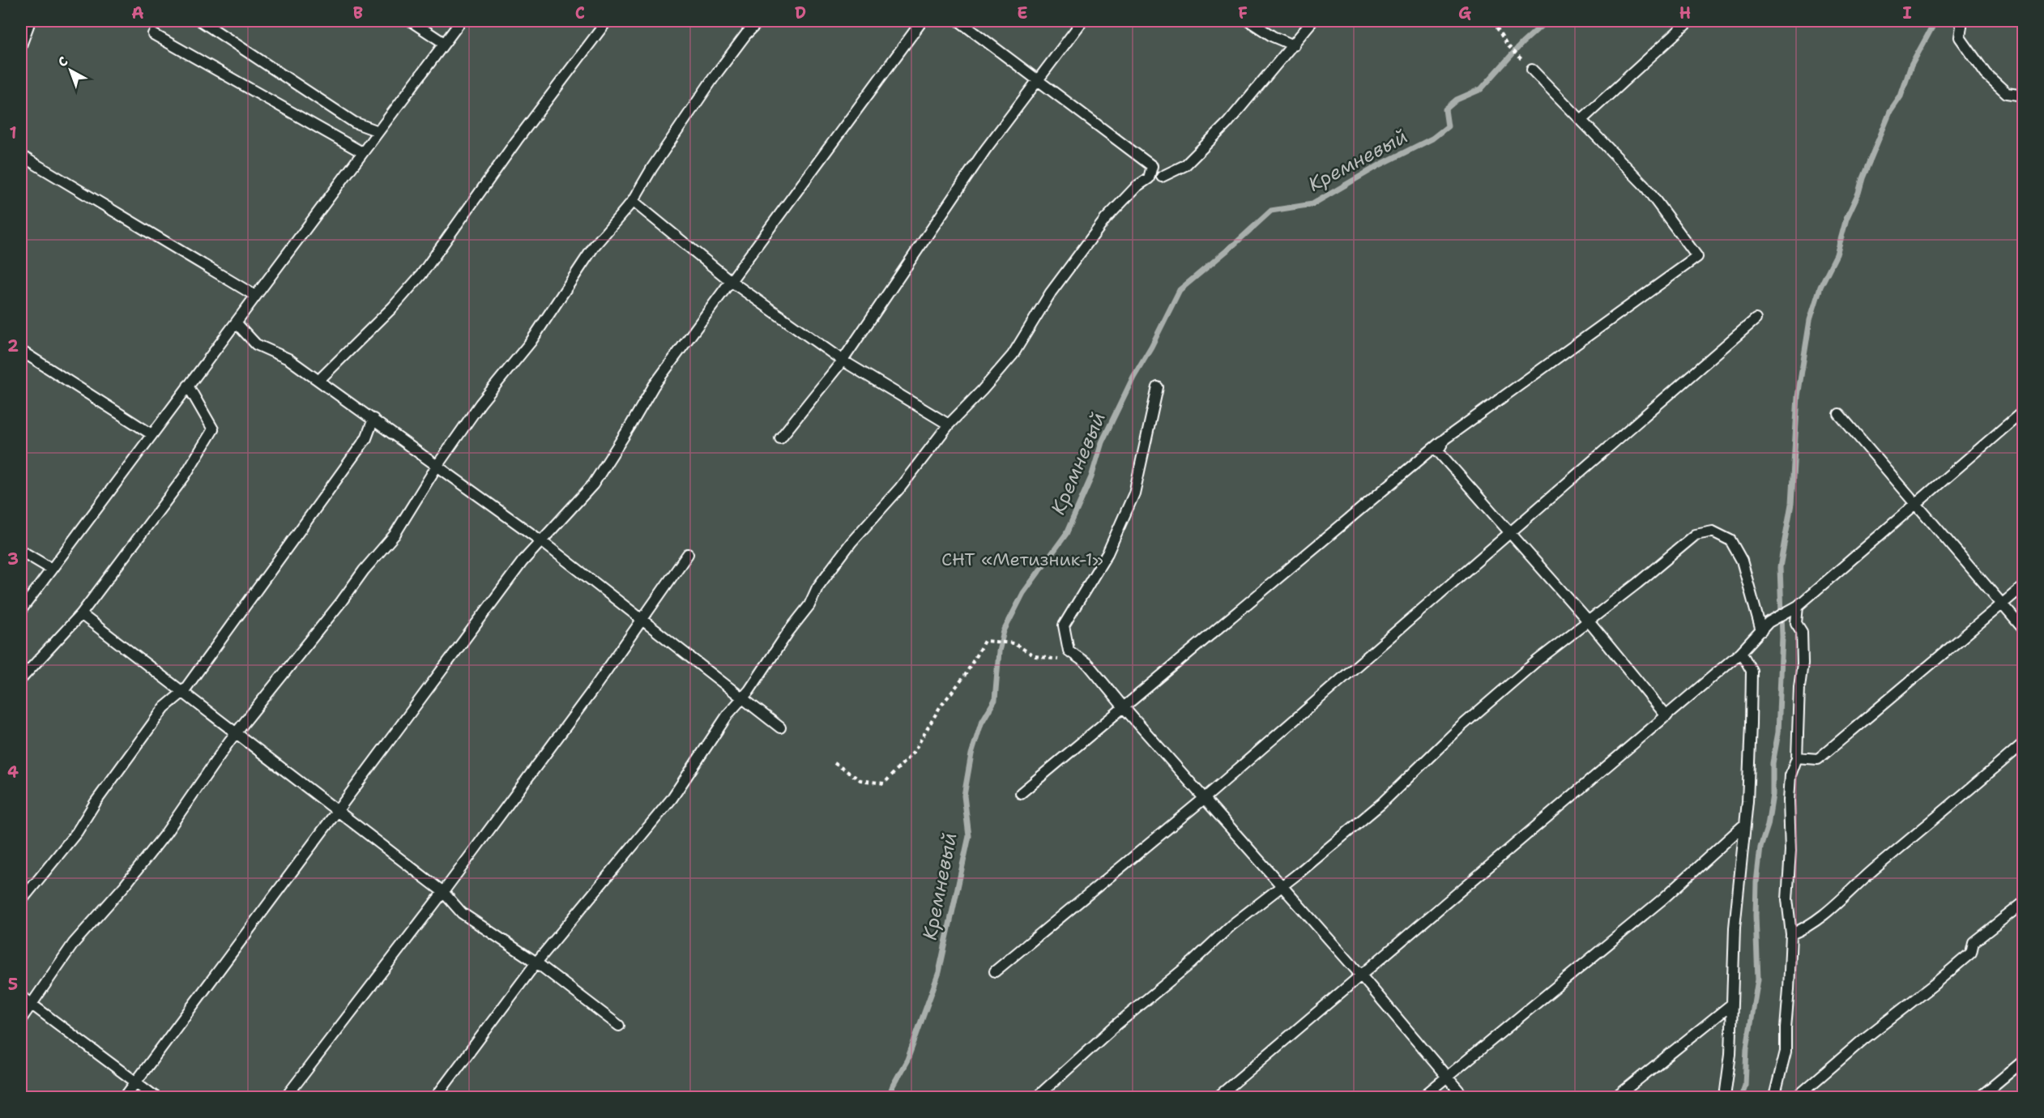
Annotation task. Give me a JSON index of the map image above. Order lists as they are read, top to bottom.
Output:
{
  "water": ["Кремневый"],
  "parks": ["СНТ «Метизник-1»"],
  "north": "top left",
  "grid": {
    "columns": [
      "A",
      "B",
      "C",
      "D",
      "E",
      "F",
      "G",
      "H",
      "I"
    ],
    "rows": [
      "1",
      "2",
      "3",
      "4",
      "5"
    ]
  }
}
